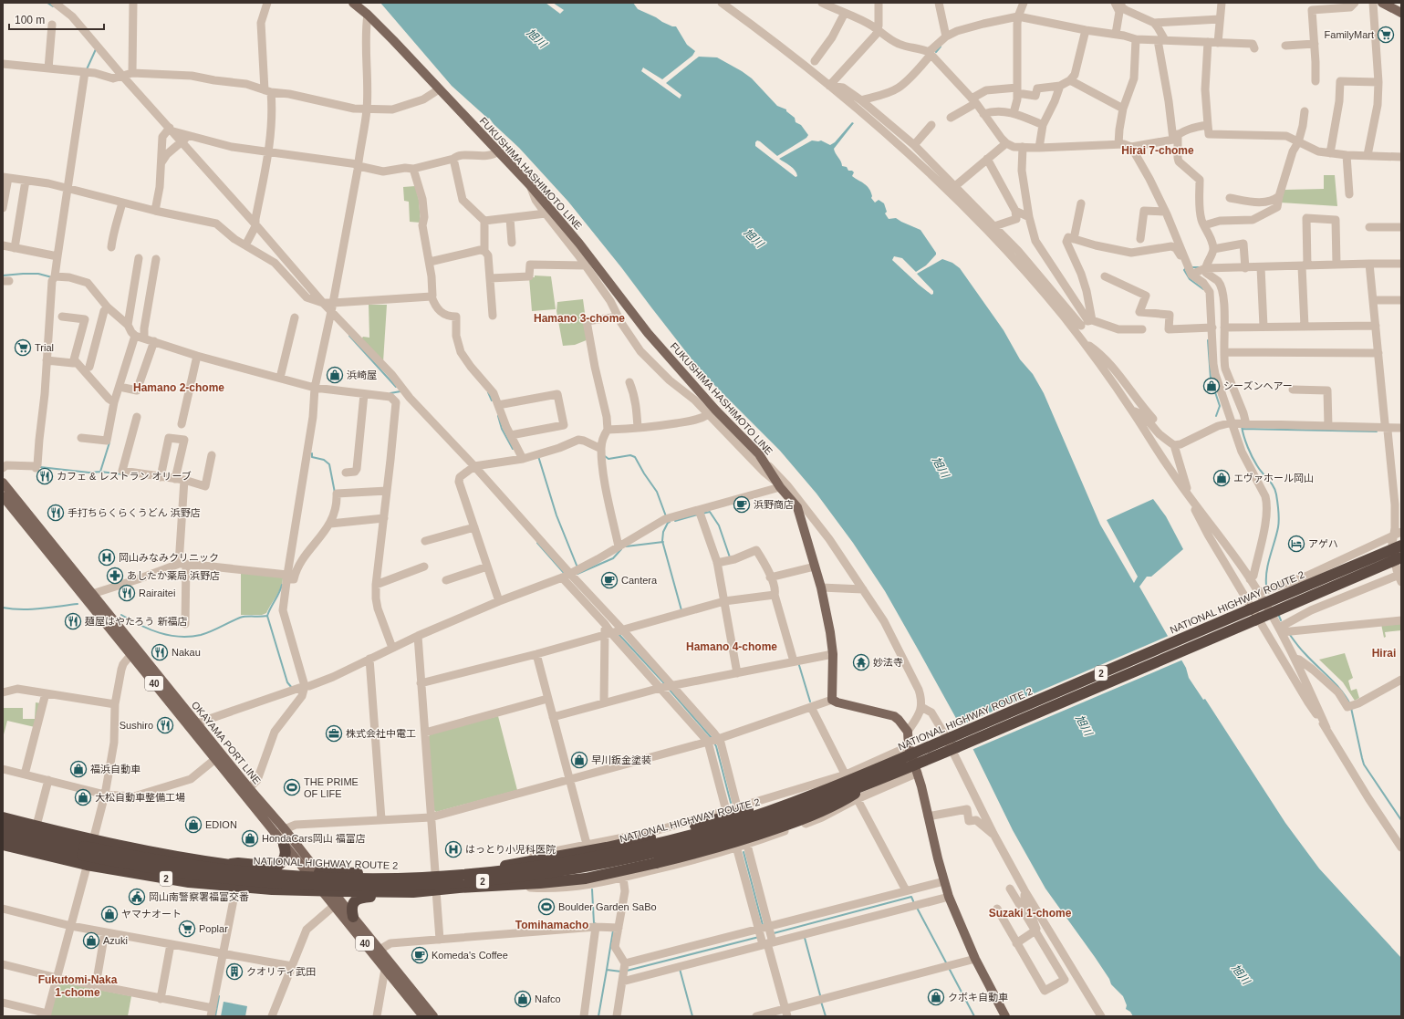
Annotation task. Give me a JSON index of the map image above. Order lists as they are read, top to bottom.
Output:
{
  "streets": {
    "highway": ["NATIONAL HIGHWAY ROUTE 2", "2"],
    "main road": ["FUKUSHIMA HASHIMOTO LINE", "40", "OKAYAMA PORT LINE"]
  },
  "crossings": [
    ["2", "40"]
  ],
  "districts": [
    "Hirai 7-chome",
    "Hamano 3-chome",
    "Hamano 2-chome",
    "Hamano 4-chome",
    "Hirai",
    "Suzaki 1-chome",
    "Tomihamacho",
    "Fukutomi-Naka 1-chome"
  ],
  "water": ["旭川"],
  "places": {
    "supermarket": ["FamilyMart", "Trial", "Poplar"],
    "shop": [
      "浜崎屋",
      "シーズンヘアー",
      "エヴァホール岡山",
      "早川鈑金塗装",
      "福浜自動車",
      "大松自動車整備工場",
      "EDION",
      "HondaCars岡山 福富店",
      "ヤマナオート",
      "Azuki",
      "クボキ自動車",
      "Nafco"
    ],
    "restaurant": [
      "カフェ & レストラン オリーブ",
      "手打ちらくらくうどん 浜野店",
      "Rairaitei",
      "麺屋はやたろう 新福店",
      "Nakau",
      "Sushiro"
    ],
    "cafe": ["浜野商店", "Cantera", "Komeda's Coffee"],
    "hotel": ["アゲハ"],
    "hospital": ["岡山みなみクリニック", "はっとり小児科医院"],
    "pharmacy": ["あしたか薬局 浜野店"],
    "temple": ["妙法寺"],
    "office": ["株式会社中電工"],
    "sports": ["THE PRIME OF LIFE", "Boulder Garden SaBo"],
    "public building": ["岡山南警察署福富交番"],
    "building": ["クオリティ武田"]
  },
  "scale_bar": "100 m"
}
